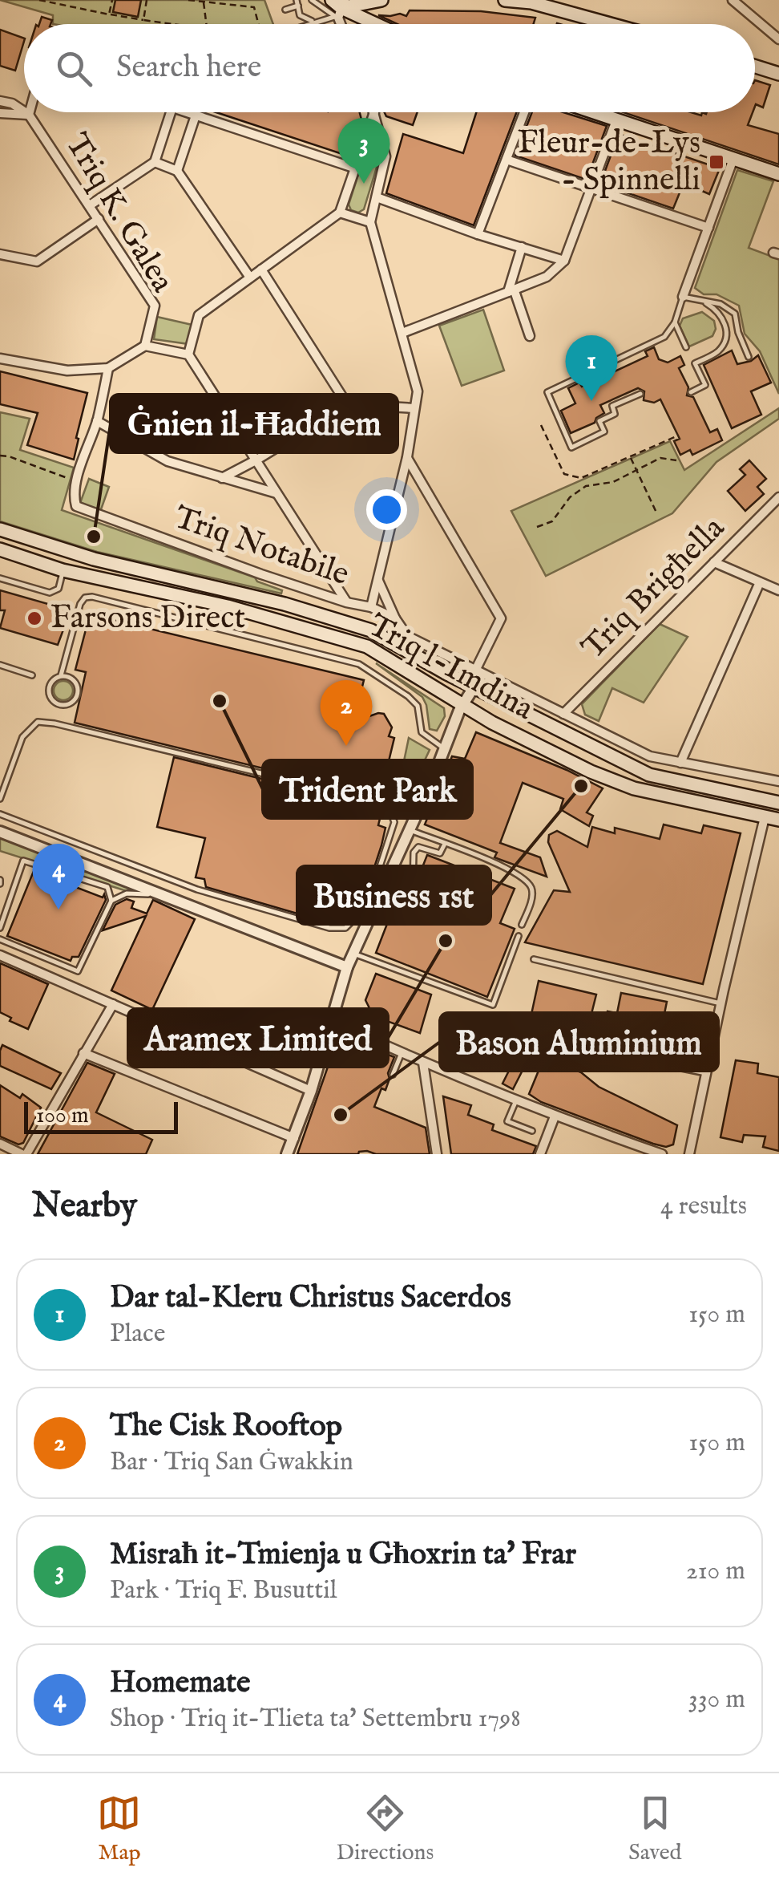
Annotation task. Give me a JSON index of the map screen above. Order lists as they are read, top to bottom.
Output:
{
  "streets": {
    "main road": ["Triq l-Imdina"],
    "street": ["Triq K. Galea", "Triq Notabile", "Triq Brigħella"]
  },
  "crossings": [
    ["Triq Notabile", "Triq Brigħella"]
  ],
  "places": {
    "transit": ["Fleur-de-Lys - Spinnelli"],
    "other": [
      "Ġnien il-Ħaddiem",
      "Farsons Direct",
      "Trident Park",
      "Business 1st",
      "Aramex Limited",
      "Bason Aluminium"
    ]
  },
  "scale_bar": "100 m",
  "page": {
    "search": "Search here",
    "pins": [
      "3",
      "1",
      "2",
      "4"
    ],
    "scale": "100 m",
    "heading": ["Nearby", "4 results"],
    "list": [
      {
        "mark": "1",
        "name": "Dar tal-Kleru Christus Sacerdos",
        "note": "Place",
        "value": "150 m"
      },
      {
        "mark": "2",
        "name": "The Cisk Rooftop",
        "note": "Bar · Triq San Ġwakkin",
        "value": "150 m"
      },
      {
        "mark": "3",
        "name": "Misraħ it-Tmienja u Għoxrin ta' Frar",
        "note": "Park · Triq F. Busuttil",
        "value": "210 m"
      },
      {
        "mark": "4",
        "name": "Homemate",
        "note": "Shop · Triq it-Tlieta ta' Settembru 1798",
        "value": "330 m"
      }
    ],
    "nav": ["Map", "Directions", "Saved"]
  }
}
